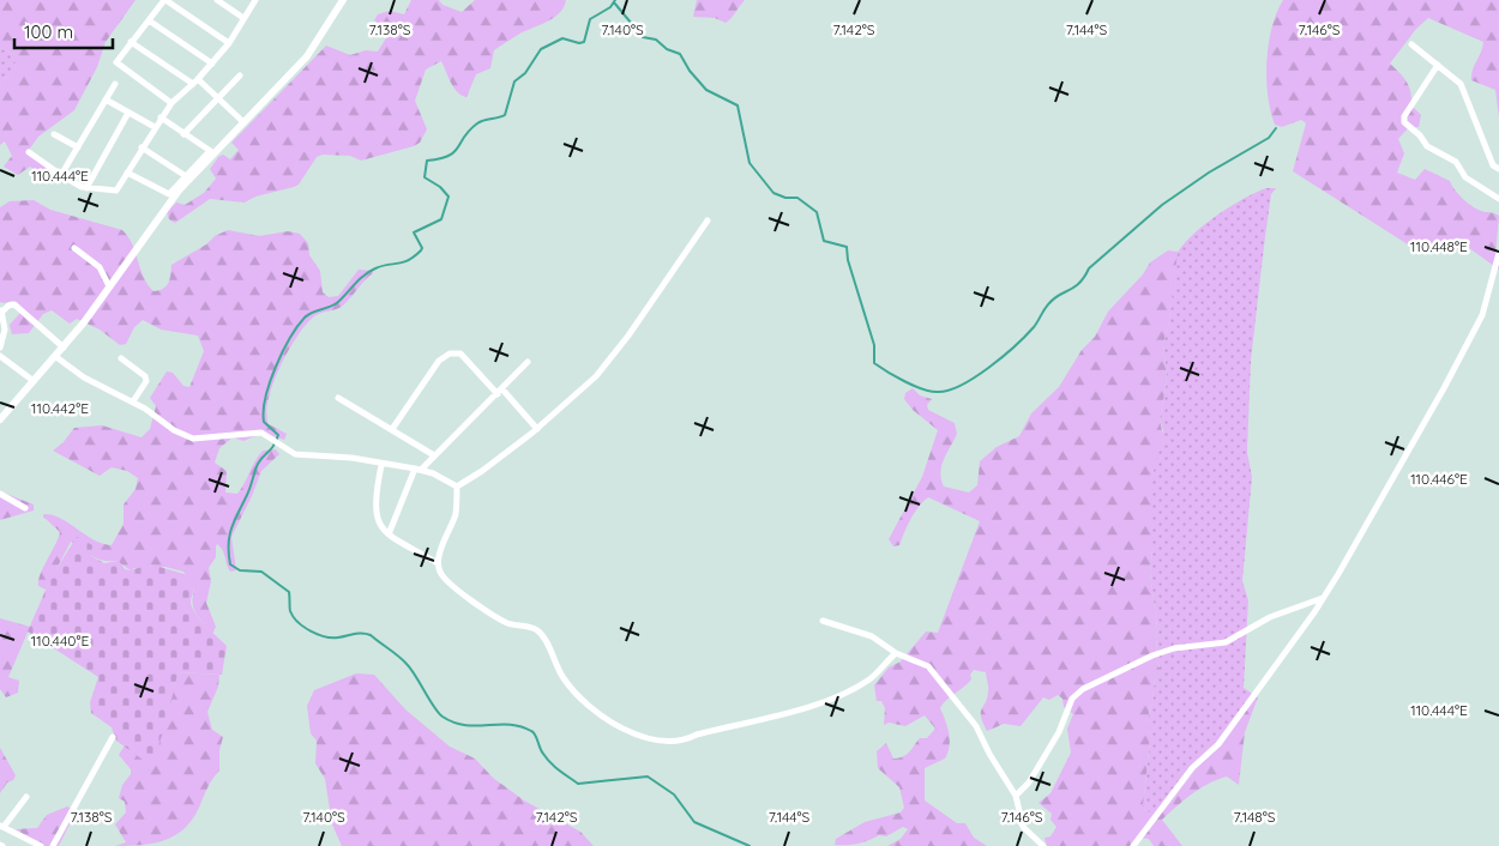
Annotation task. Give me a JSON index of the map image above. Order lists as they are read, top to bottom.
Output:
{
  "scale_bar": "100 m",
  "coordinates": [
    "7.138°S",
    "7.140°S",
    "7.142°S",
    "7.144°S",
    "7.146°S",
    "110.444°E",
    "110.448°E",
    "110.442°E",
    "110.446°E",
    "110.440°E",
    "7.148°S"
  ]
}
